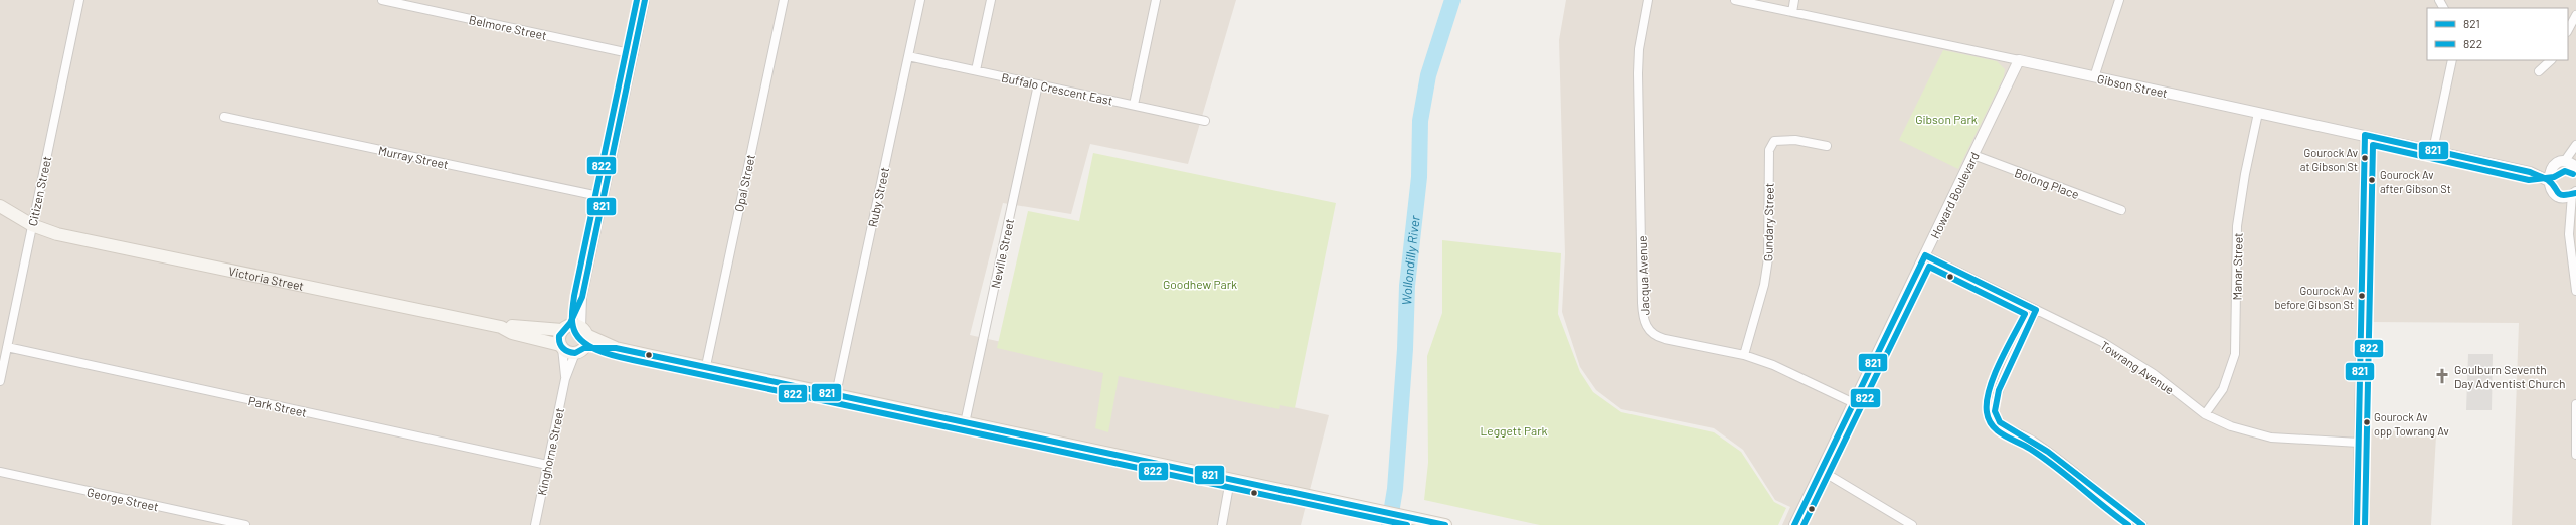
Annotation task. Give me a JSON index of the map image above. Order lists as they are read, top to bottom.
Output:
{
  "streets": {
    "main road": ["Victoria Street"],
    "street": [
      "Belmore Street",
      "Gibson Street",
      "Buffalo Crescent East",
      "Murray Street",
      "Opal Street",
      "Bolong Place",
      "Citizen Street",
      "Howard Boulevard",
      "Ruby Street",
      "Gundary Street",
      "Neville Street",
      "Manar Street",
      "Jacqua Avenue",
      "Towrang Avenue",
      "Park Street",
      "Kinghorne Street",
      "George Street"
    ]
  },
  "crossings": [
    ["Gibson Street", "Howard Boulevard"],
    ["Gibson Street", "Manar Street"],
    ["Buffalo Crescent East", "Ruby Street"],
    ["Buffalo Crescent East", "Neville Street"],
    ["Opal Street", "Victoria Street"],
    ["Bolong Place", "Howard Boulevard"],
    ["Citizen Street", "Victoria Street"],
    ["Citizen Street", "Park Street"],
    ["Howard Boulevard", "Jacqua Avenue"],
    ["Howard Boulevard", "Towrang Avenue"],
    ["Ruby Street", "Victoria Street"],
    ["Gundary Street", "Jacqua Avenue"],
    ["Neville Street", "Victoria Street"],
    ["Manar Street", "Towrang Avenue"],
    ["Victoria Street", "Kinghorne Street"],
    ["Park Street", "Kinghorne Street"]
  ],
  "water": ["Wollondilly River"],
  "parks": ["Gibson Park", "Goodhew Park", "Leggett Park"],
  "places": {
    "other": [
      "Gourock Av at Gibson St",
      "Gourock Av after Gibson St",
      "Gourock Av before Gibson St",
      "Gourock Av opp Towrang Av"
    ],
    "church": ["Goulburn Seventh Day Adventist Church"]
  },
  "lines": ["transit line 821", "transit line 822"],
  "legend": ["821", "822"]
}
